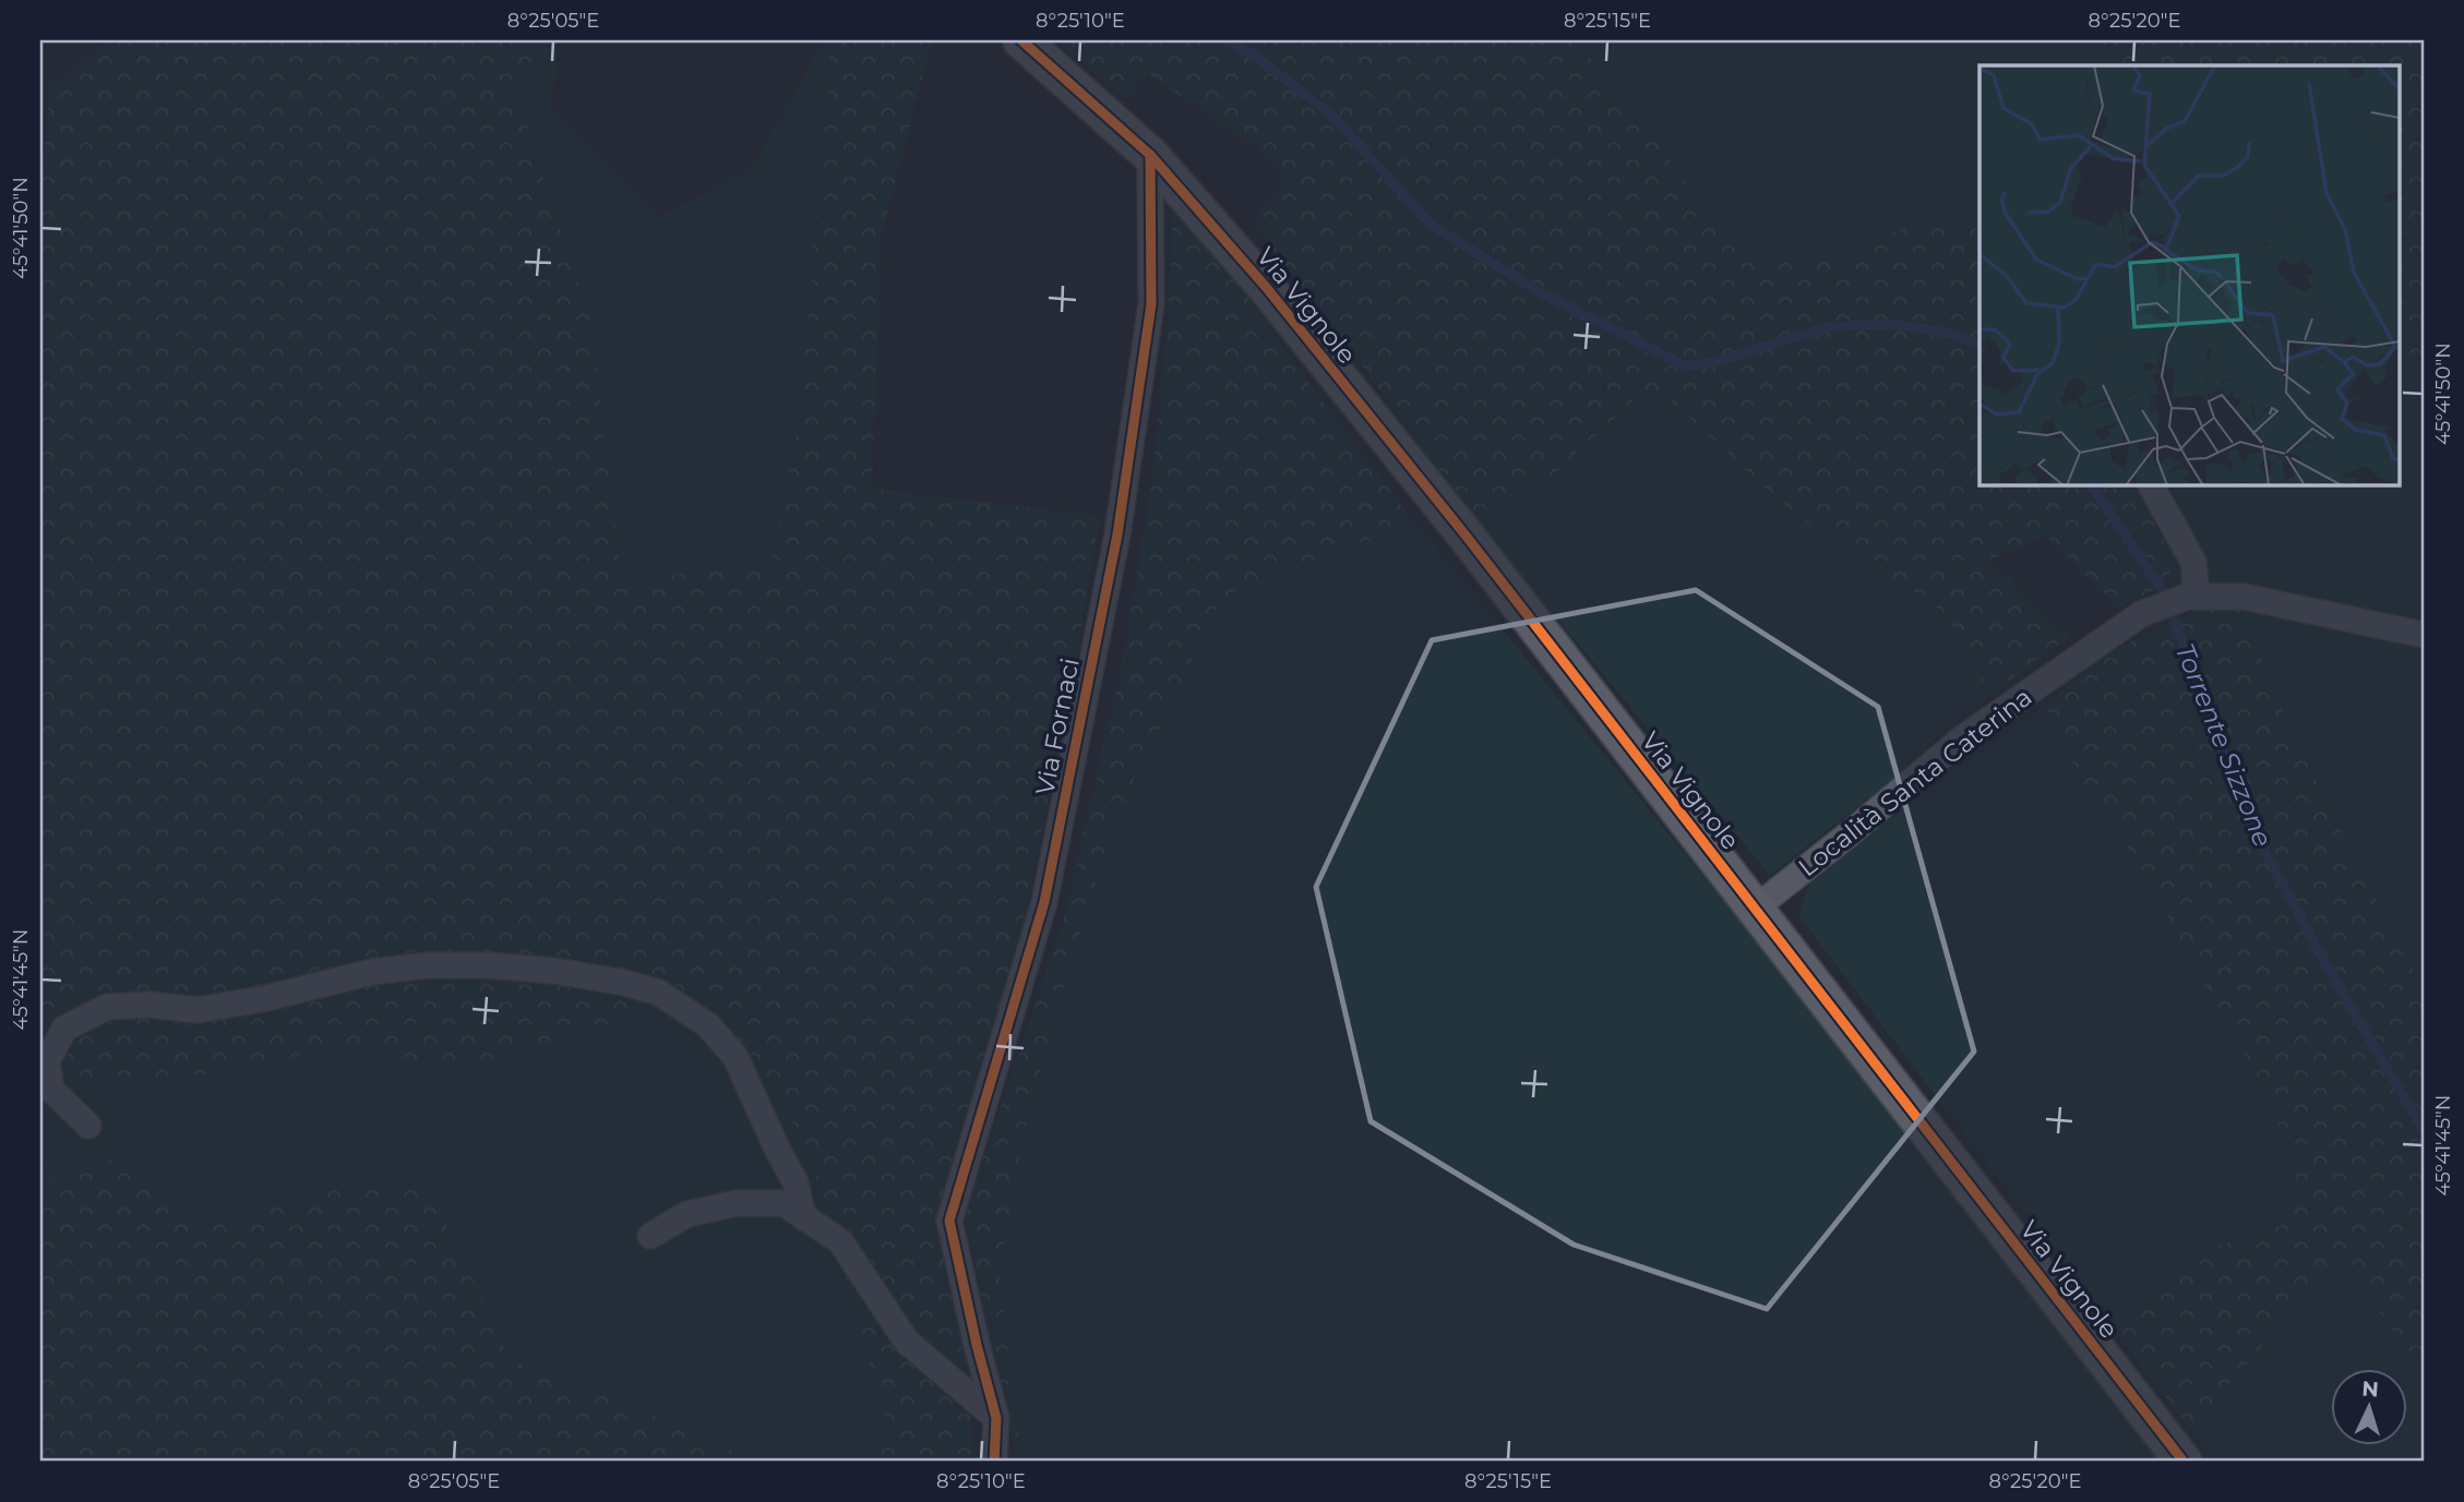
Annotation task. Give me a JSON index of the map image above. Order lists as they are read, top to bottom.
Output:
{
  "streets": {
    "street": ["Via Vignole", "Via Fornaci", "Località Santa Caterina"]
  },
  "crossings": [
    ["Via Vignole", "Via Fornaci"],
    ["Via Vignole", "Località Santa Caterina"]
  ],
  "water": ["Torrente Sizzone"],
  "north": "top",
  "coordinates": [
    "8°25'05\"E",
    "8°25'10\"E",
    "8°25'15\"E",
    "8°25'20\"E",
    "45°41'50\"N",
    "45°41'45\"N"
  ]
}
